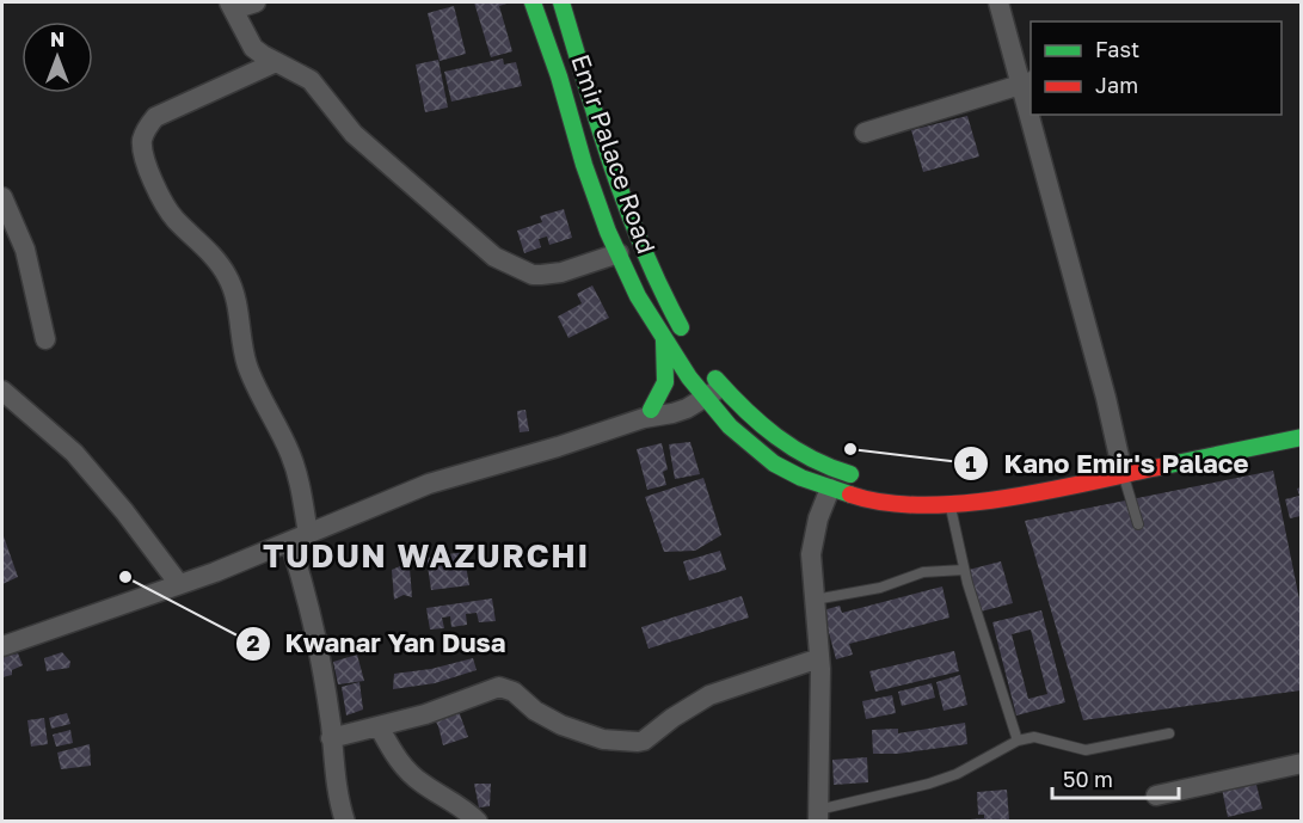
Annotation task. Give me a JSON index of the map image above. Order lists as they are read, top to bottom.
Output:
{
  "streets": {
    "main road": ["Emir Palace Road"]
  },
  "districts": ["TUDUN WAZURCHI"],
  "places": ["Kano Emir's Palace", "Kwanar Yan Dusa"],
  "legend": ["Fast", "Jam"],
  "scale_bar": "50 m",
  "north": "top"
}
